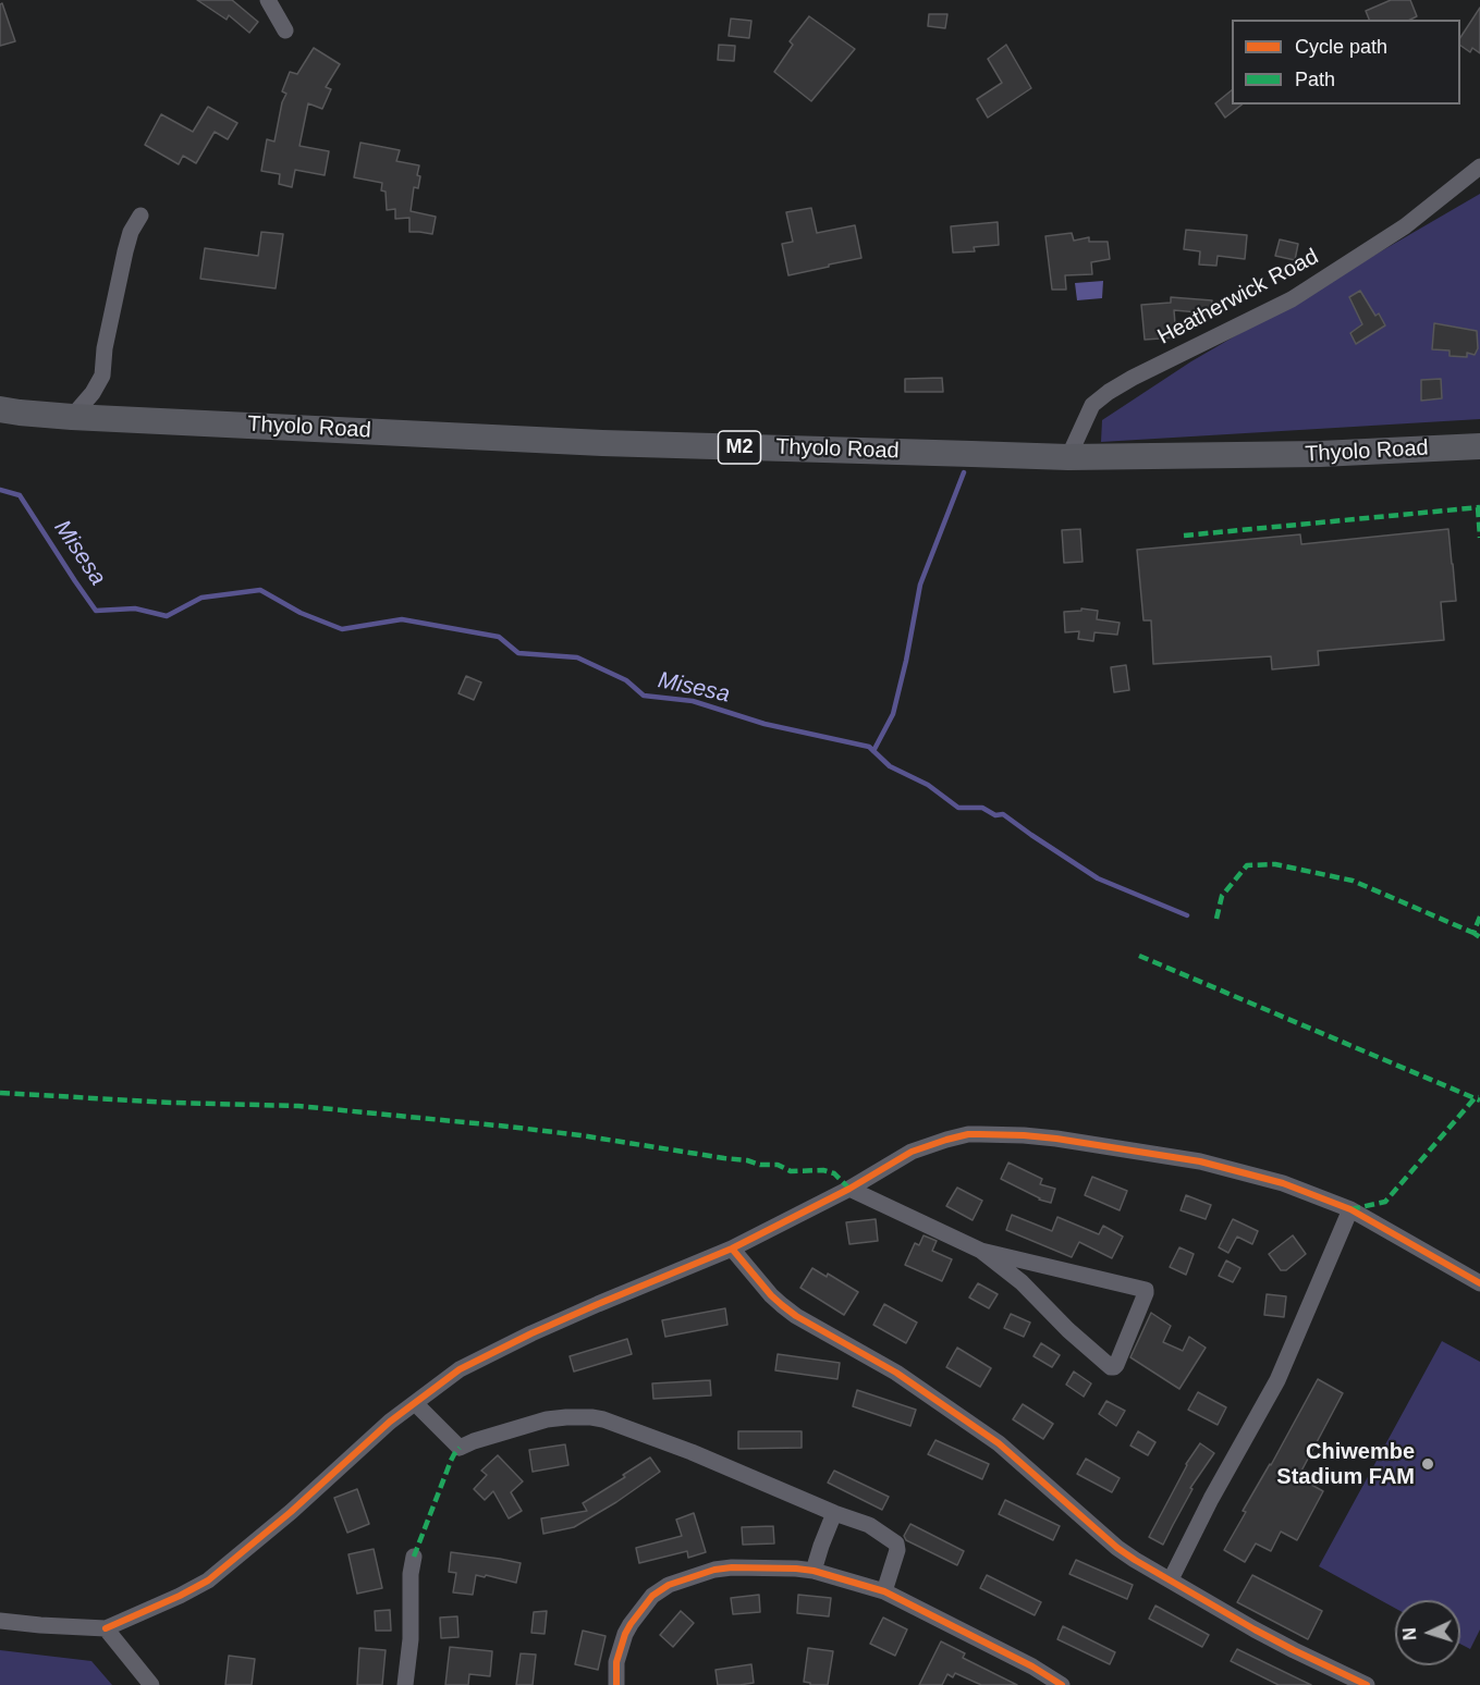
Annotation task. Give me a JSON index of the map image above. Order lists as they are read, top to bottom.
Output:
{
  "streets": {
    "highway": ["Thyolo Road", "M2"],
    "street": ["Heatherwick Road"]
  },
  "crossings": [
    ["Heatherwick Road", "Thyolo Road"]
  ],
  "water": ["Misesa"],
  "places": ["Chiwembe Stadium FAM"],
  "legend": ["Cycle path", "Path"],
  "north": "left"
}
